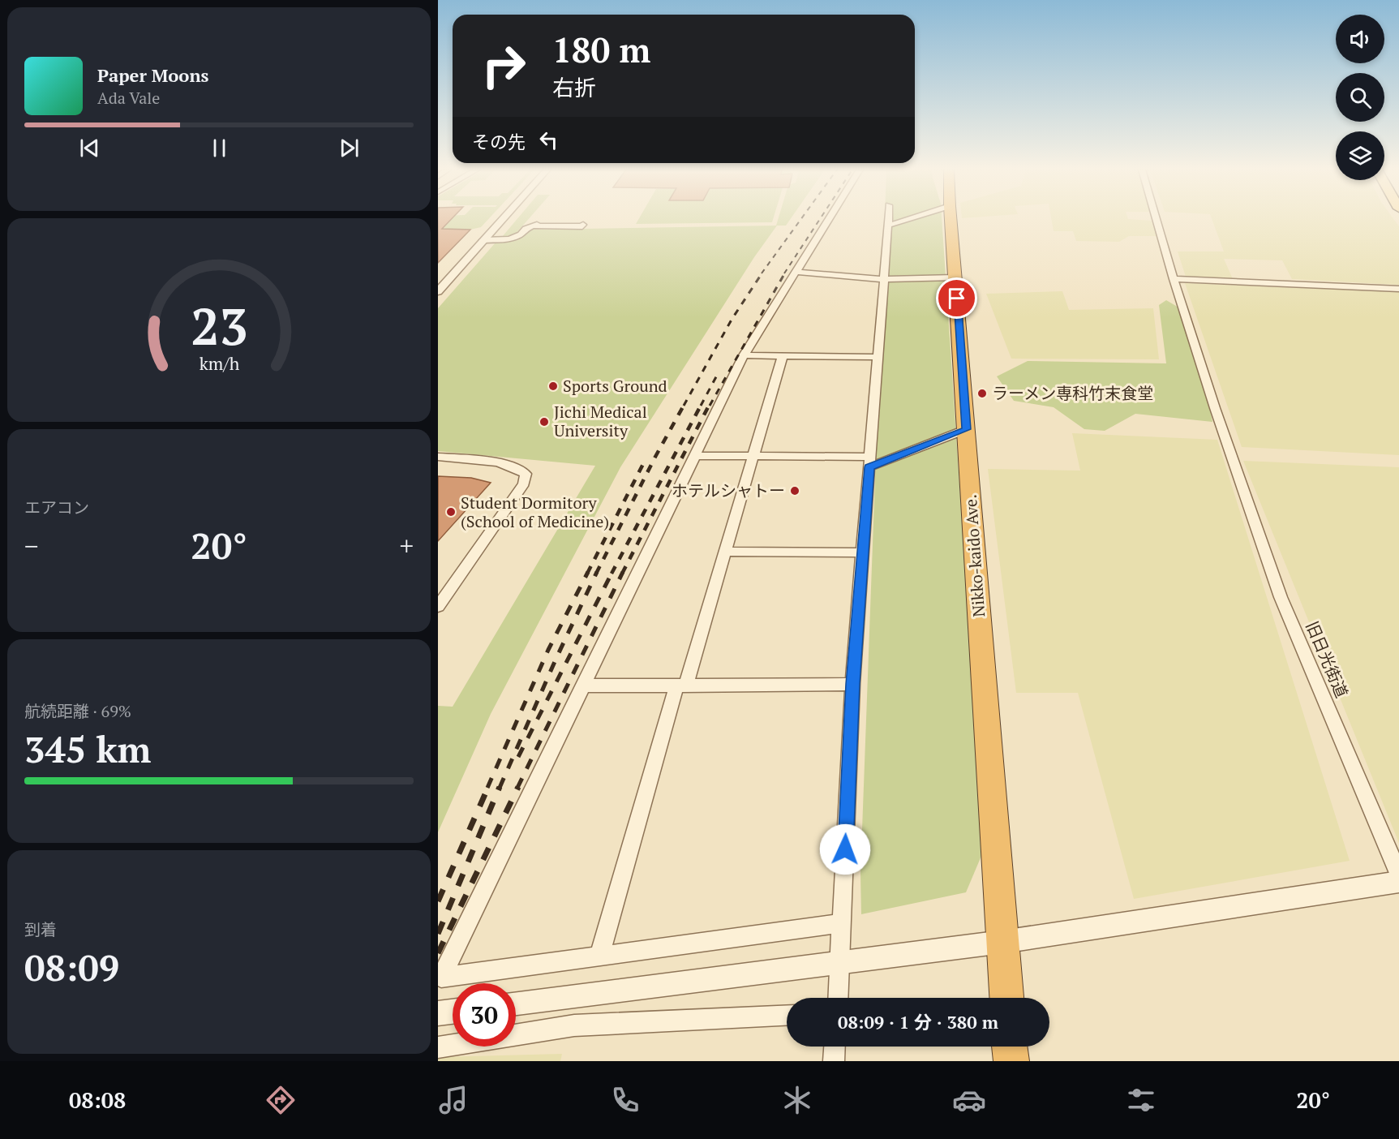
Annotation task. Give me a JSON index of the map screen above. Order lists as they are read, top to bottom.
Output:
{
  "streets": {
    "highway": ["Nikko-kaido Ave."],
    "street": ["旧日光街道"]
  },
  "places": [
    "Sports Ground",
    "ラーメン専科竹末食堂",
    "Jichi Medical University",
    "ホテルシャトー",
    "Student Dormitory (School of Medicine)"
  ],
  "page": {
    "turn": ["180 m", "右折"],
    "song": ["Paper Moons", "Ada Vale"],
    "then": "その先",
    "tile": [
      "エアコン",
      ["航続距離 · 69%", "345 km"],
      ["到着", "08:09"]
    ],
    "heat": ["−", "20°", "+"],
    "limit": "30",
    "trip": "08:09 · 1 分 · 380 m",
    "tabs": ["08:08", "20°"],
    "gauge": ["23", "km/h"]
  }
}
